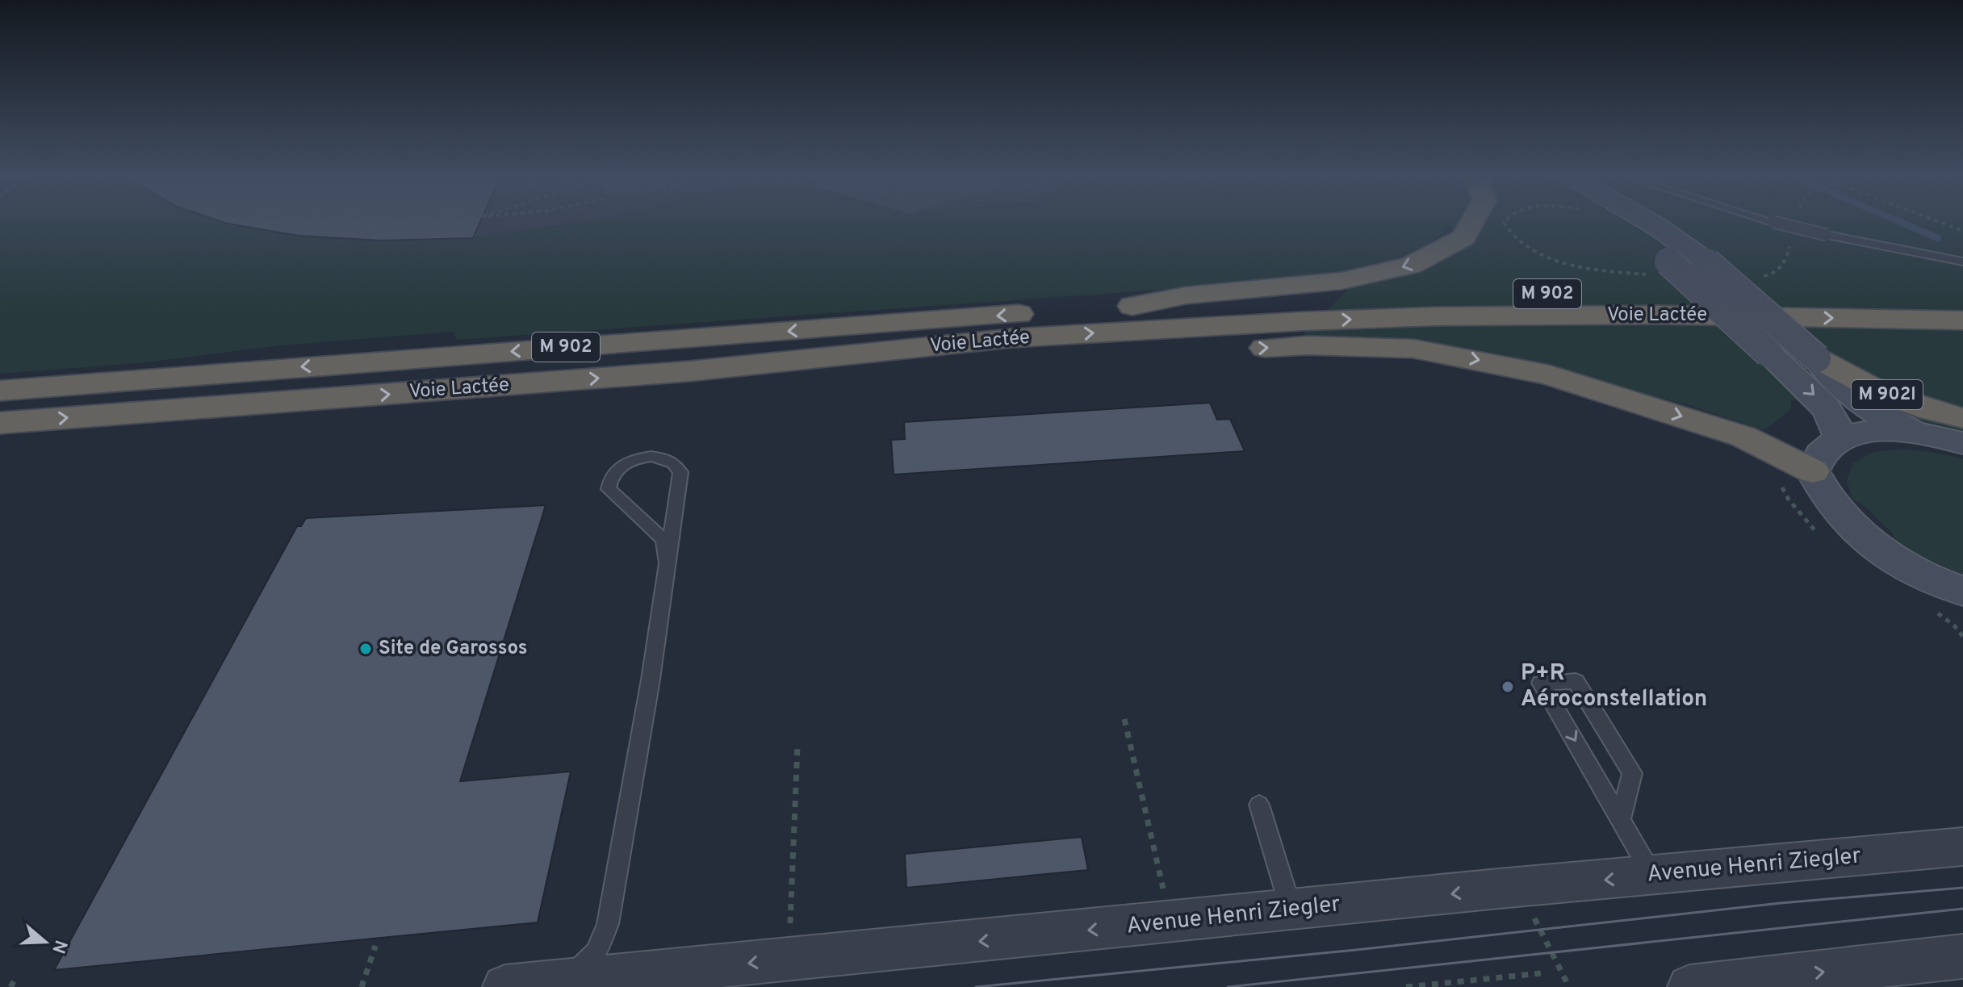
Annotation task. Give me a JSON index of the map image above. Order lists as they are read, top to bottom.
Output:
{
  "streets": {
    "highway": ["M 902", "Voie Lactée", "M 902l"],
    "street": ["Avenue Henri Ziegler"]
  },
  "one_way": ["Avenue Henri Ziegler"],
  "places": ["Site de Garossos", "P+R Aéroconstellation"],
  "north": "right"
}
